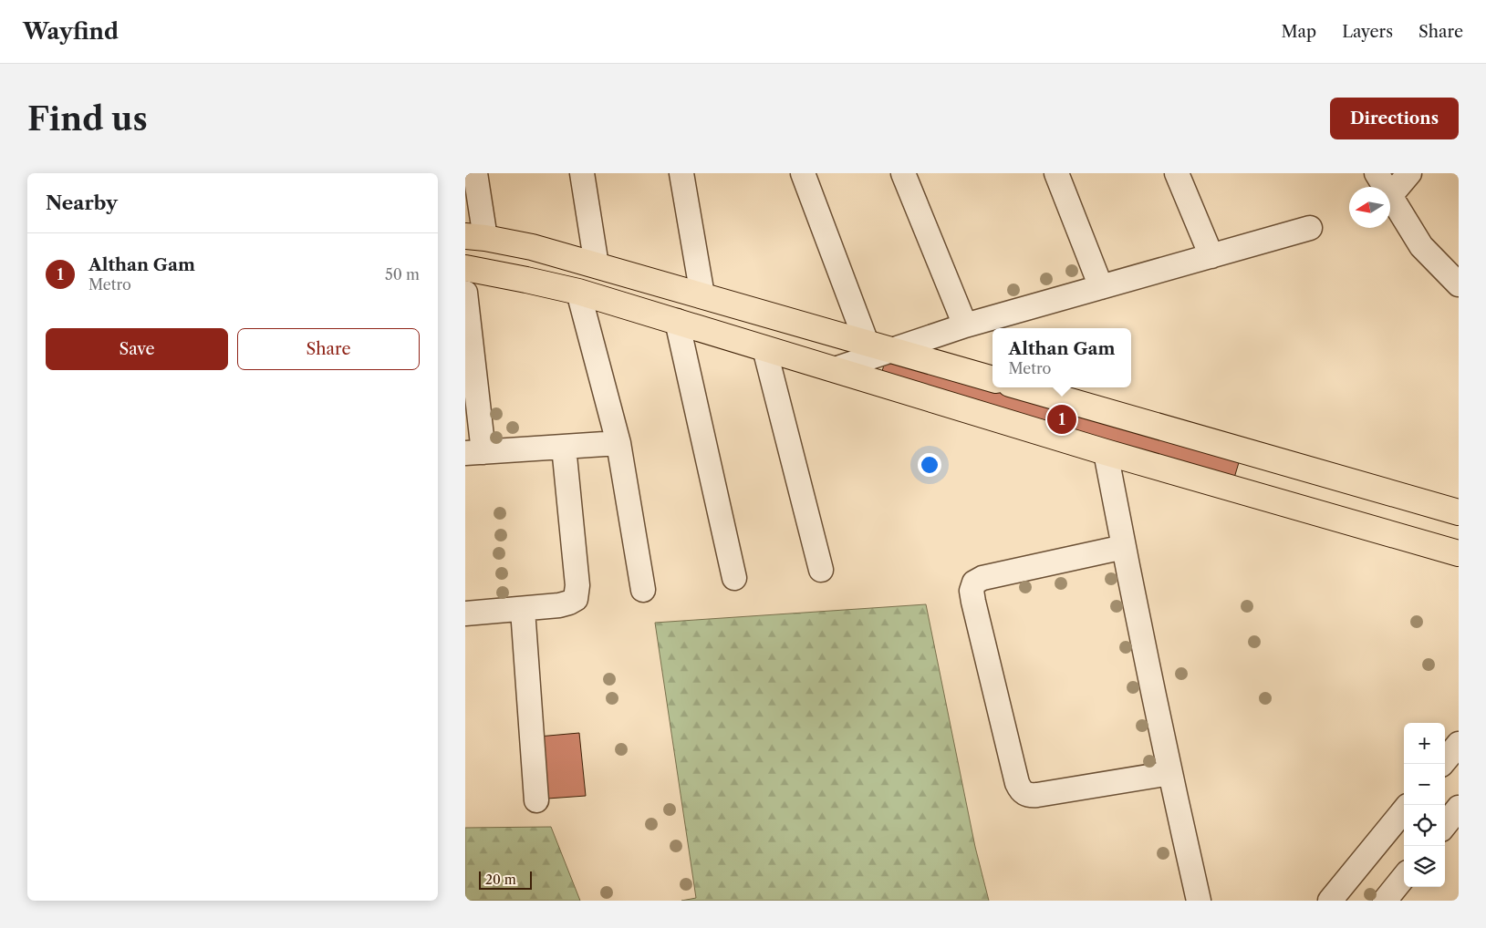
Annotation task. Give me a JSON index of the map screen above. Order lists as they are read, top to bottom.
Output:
{
  "scale_bar": "20 m",
  "north": "left",
  "page": {
    "header": "Wayfind",
    "nav": ["Map", "Layers", "Share"],
    "buttons": [
      "Directions",
      ["Save", "Share"]
    ],
    "title": "Find us",
    "heading": "Nearby",
    "list": [
      {
        "mark": "1",
        "name": "Althan Gam",
        "note": "Metro",
        "value": "50 m"
      }
    ],
    "popup": ["Althan Gam", "Metro"],
    "pins": "1",
    "map_buttons": ["+", "−"],
    "scale": "20 m"
  }
}
